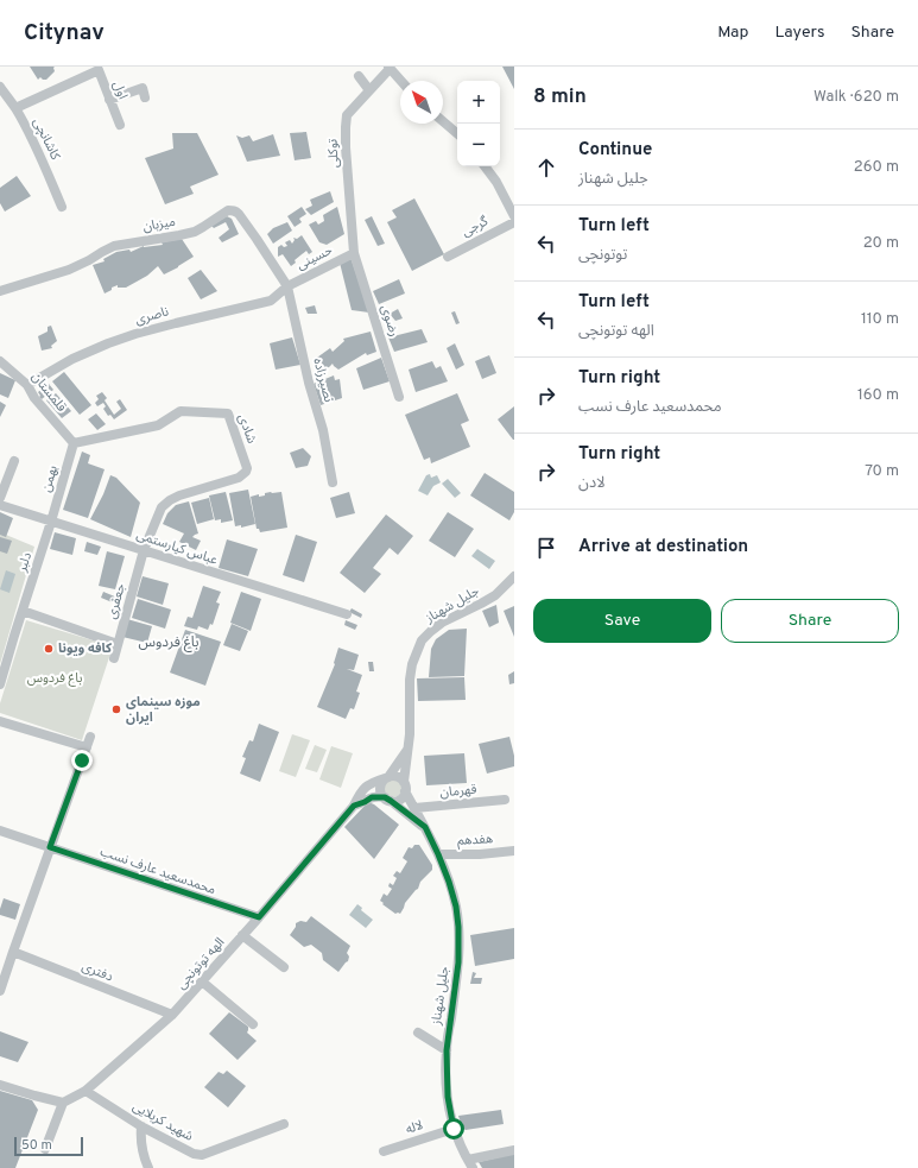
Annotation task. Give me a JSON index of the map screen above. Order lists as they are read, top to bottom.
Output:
{
  "streets": {
    "street": [
      "اول",
      "کاشانچی",
      "توکلی",
      "میزبان",
      "گرجی",
      "حسینی",
      "ناصری",
      "رضوى",
      "نصیرزاده",
      "قلمستان",
      "شادی",
      "بهمن",
      "عباس کیارستمی",
      "دلبر",
      "جعفری",
      "جلیل شهناز",
      "قهرمان",
      "هفدهم",
      "محمدسعید عارف نسب",
      "الهه توتونچی",
      "دفتری",
      "شهید کربلایی",
      "لاله"
    ]
  },
  "crossings": [
    ["اول", "کاشانچی"],
    ["توکلی", "حسینی"],
    ["توکلی", "رضوى"],
    ["میزبان", "حسینی"],
    ["میزبان", "ناصری"],
    ["میزبان", "نصیرزاده"],
    ["حسینی", "ناصری"],
    ["حسینی", "رضوى"],
    ["حسینی", "نصیرزاده"],
    ["ناصری", "نصیرزاده"],
    ["ناصری", "قلمستان"],
    ["قلمستان", "شادی"],
    ["قلمستان", "بهمن"],
    ["شادی", "بهمن"],
    ["شادی", "عباس کیارستمی"],
    ["شادی", "جعفری"],
    ["بهمن", "عباس کیارستمی"],
    ["بهمن", "دلبر"],
    ["عباس کیارستمی", "دلبر"],
    ["عباس کیارستمی", "جعفری"],
    ["جلیل شهناز", "قهرمان"],
    ["جلیل شهناز", "هفدهم"],
    ["جلیل شهناز", "الهه توتونچی"],
    ["جلیل شهناز", "لاله"],
    ["محمدسعید عارف نسب", "الهه توتونچی"],
    ["الهه توتونچی", "دفتری"],
    ["الهه توتونچی", "شهید کربلایی"]
  ],
  "districts": ["باغ فردوس"],
  "parks": ["باغ فردوس"],
  "places": ["کافه ویونا", "موزه سینمای ایران"],
  "scale_bar": "50 m",
  "north": "top left",
  "page": {
    "header": "Citynav",
    "nav": ["Map", "Layers", "Share"],
    "heading": ["8 min", "Walk · 620 m"],
    "map_buttons": ["+", "−"],
    "list": [
      ["Continue", "جلیل شهناز", "260 m"],
      ["Turn left", "توتونچی", "20 m"],
      ["Turn left", "الهه توتونچی", "110 m"],
      ["Turn right", "محمدسعید عارف نسب", "160 m"],
      ["Turn right", "لادن", "70 m"],
      "Arrive at destination"
    ],
    "buttons": ["Save", "Share"],
    "scale": "50 m"
  }
}
